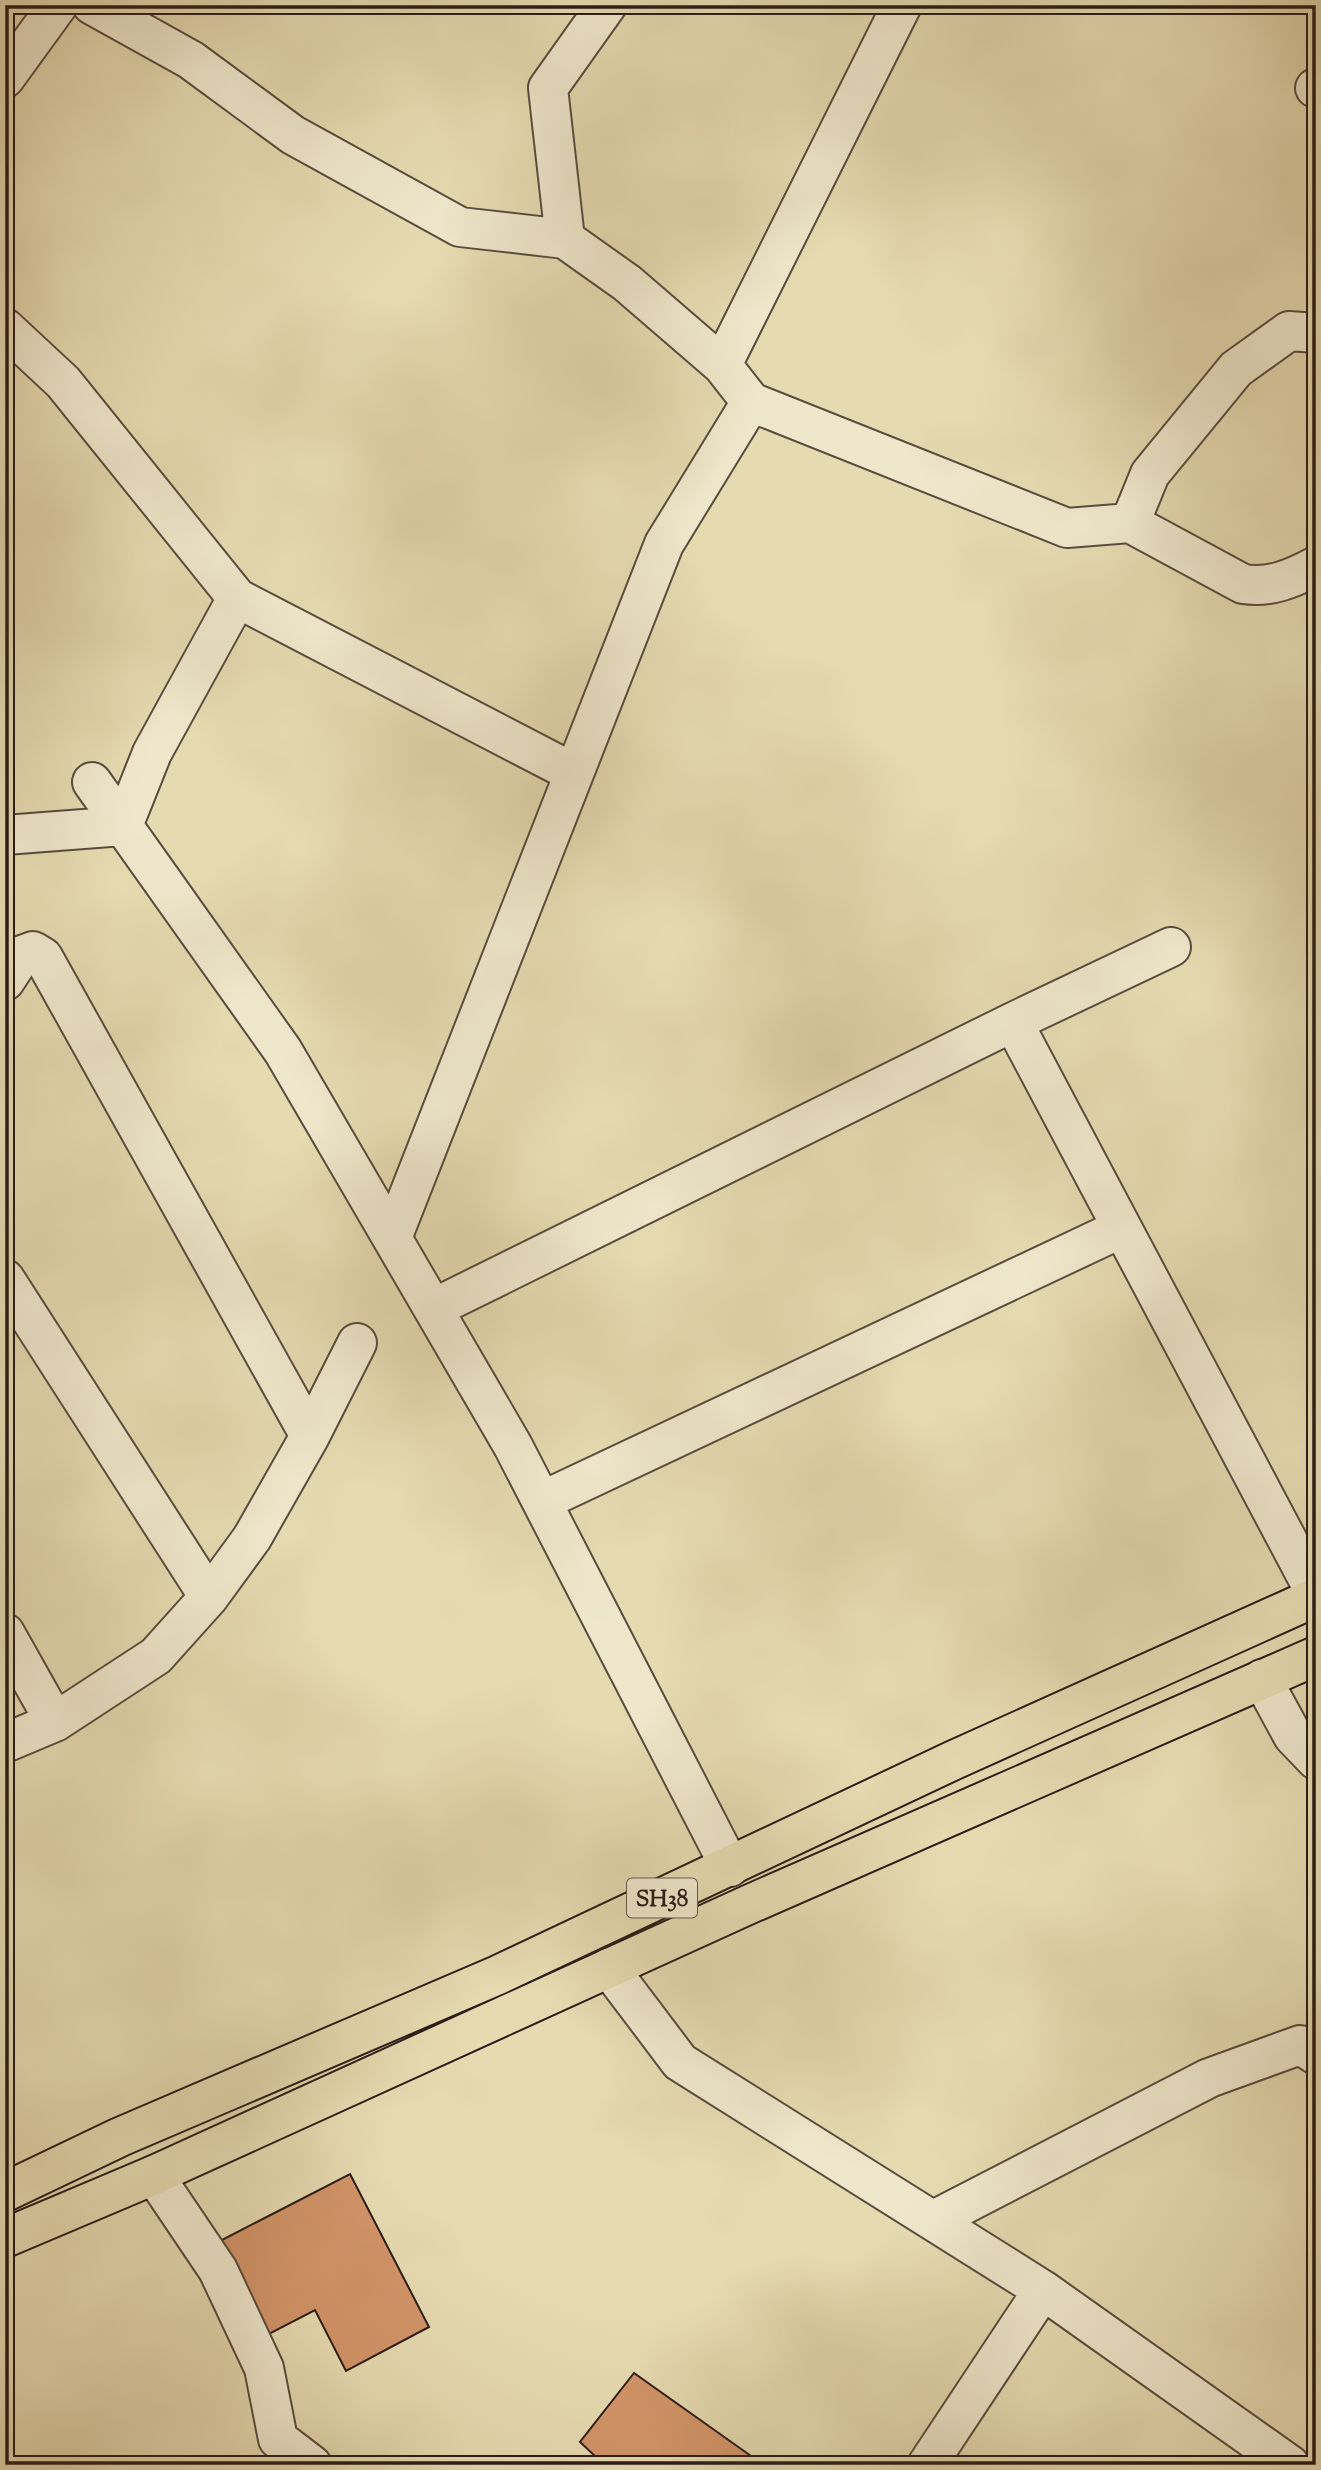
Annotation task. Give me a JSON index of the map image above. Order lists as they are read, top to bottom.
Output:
{
  "streets": {
    "main road": ["SH38"]
  }
}
